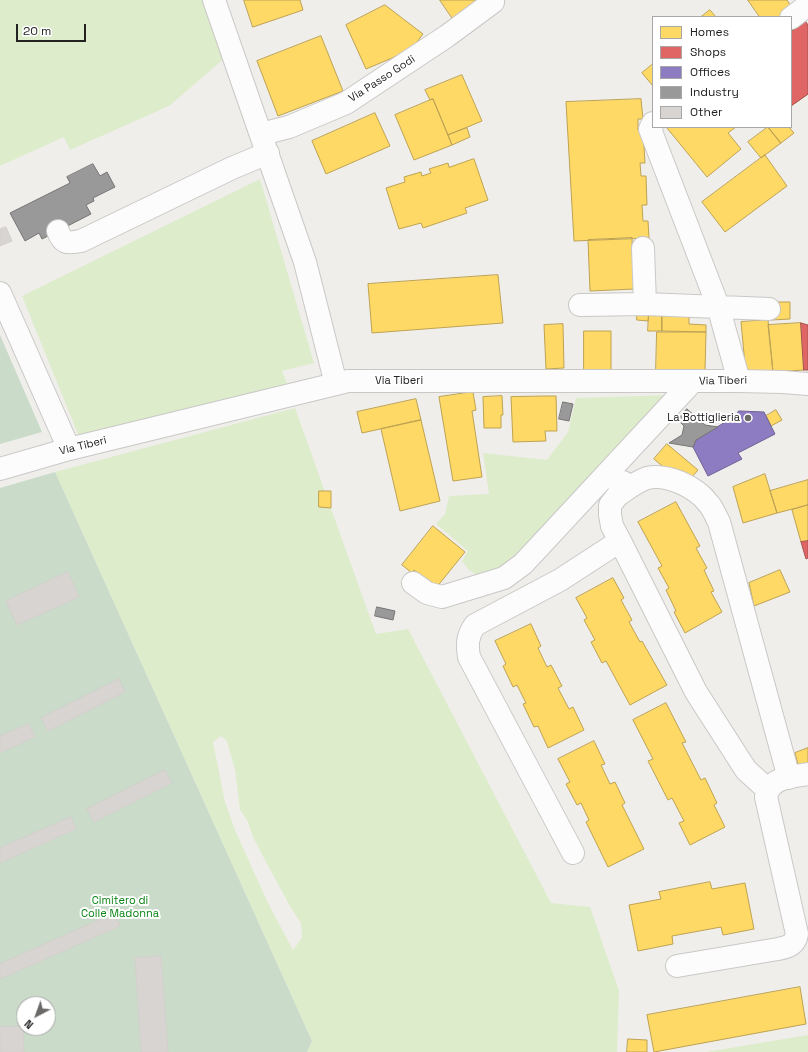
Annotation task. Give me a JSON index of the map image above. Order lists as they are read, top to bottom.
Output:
{
  "streets": {
    "street": ["Via Passo Godi", "Via Tiberi"]
  },
  "parks": ["Cimitero di Colle Madonna"],
  "places": ["La Bottiglieria"],
  "legend": [
    "Homes",
    "Shops",
    "Offices",
    "Industry",
    "Other"
  ],
  "scale_bar": "20 m",
  "north": "bottom left"
}
